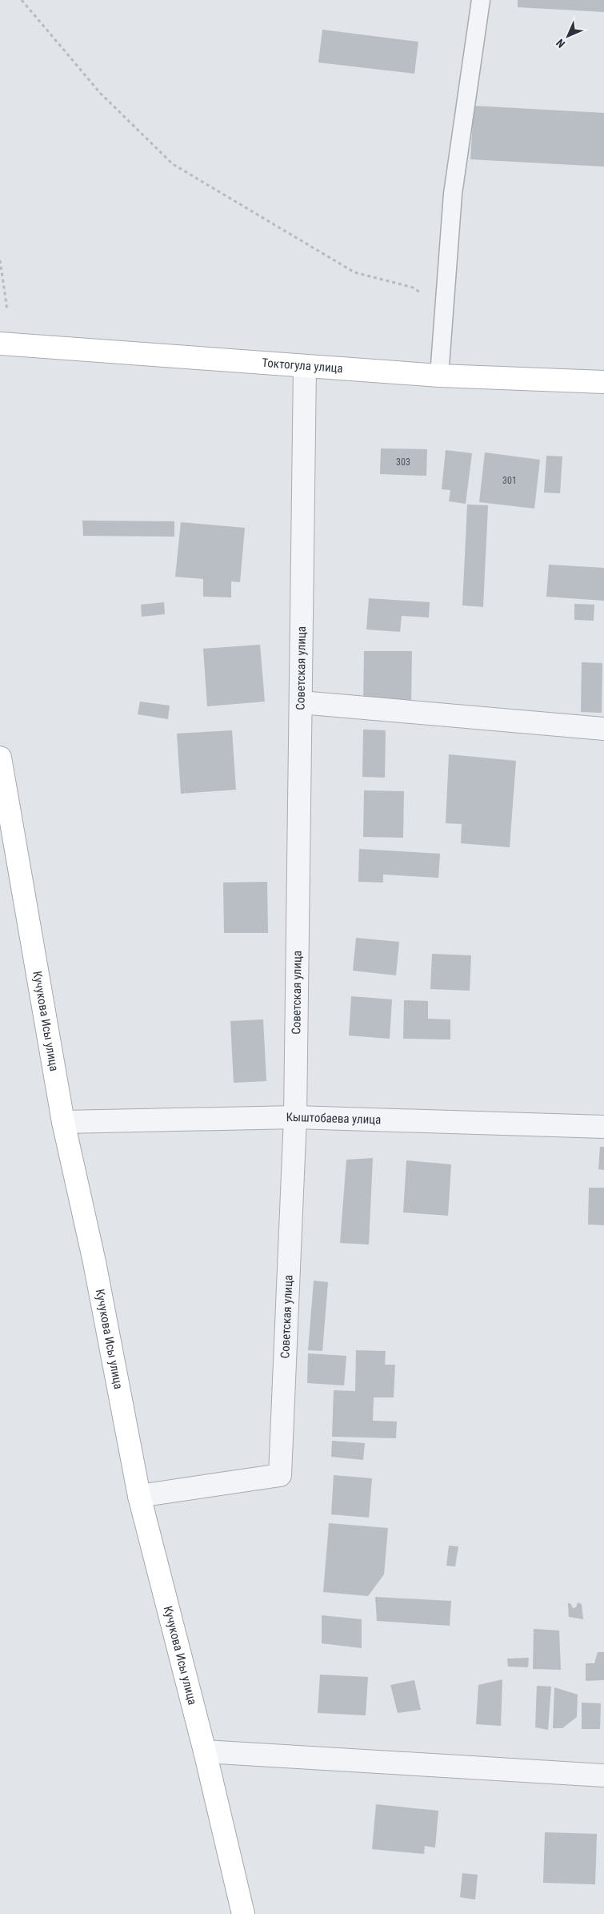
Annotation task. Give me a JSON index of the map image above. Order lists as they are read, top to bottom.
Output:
{
  "streets": {
    "main road": ["Токтогула улица", "Кучукова Исы улица"],
    "street": ["Советская улица", "Кыштобаева улица"]
  },
  "crossings": [
    ["Токтогула улица", "Советская улица"],
    ["Советская улица", "Кучукова Исы улица"],
    ["Советская улица", "Кыштобаева улица"],
    ["Кучукова Исы улица", "Кыштобаева улица"]
  ],
  "house_numbers": ["303", "301"],
  "north": "bottom left"
}
